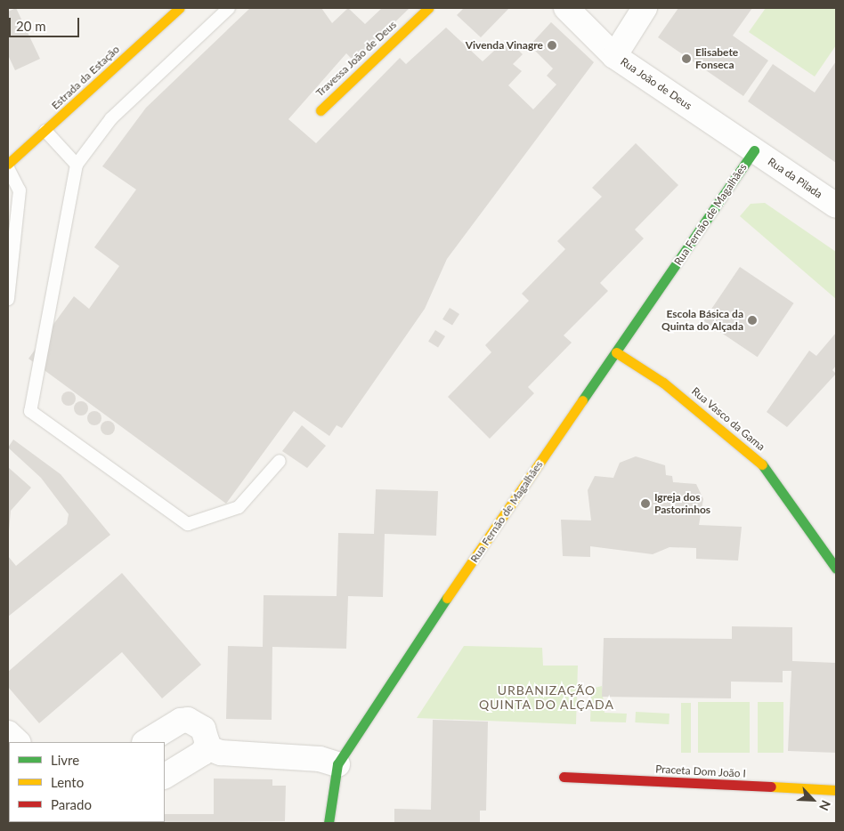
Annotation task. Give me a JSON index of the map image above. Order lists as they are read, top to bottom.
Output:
{
  "streets": {
    "street": [
      "Travessa João de Deus",
      "Estrada da Estação",
      "Rua João de Deus",
      "Rua da Pilada",
      "Rua Fernão de Magalhães",
      "Rua Vasco da Gama",
      "Praceta Dom João I"
    ]
  },
  "crossings": [
    ["Rua João de Deus", "Rua da Pilada"],
    ["Rua João de Deus", "Rua Fernão de Magalhães"],
    ["Rua da Pilada", "Rua Fernão de Magalhães"],
    ["Rua Fernão de Magalhães", "Rua Vasco da Gama"]
  ],
  "districts": ["URBANIZAÇÃO QUINTA DO ALÇADA"],
  "places": [
    "Vivenda Vinagre",
    "Elisabete Fonseca",
    "Escola Básica da Quinta do Alçada",
    "Igreja dos Pastorinhos"
  ],
  "legend": ["Livre", "Lento", "Parado"],
  "scale_bar": "20 m",
  "north": "bottom right"
}
